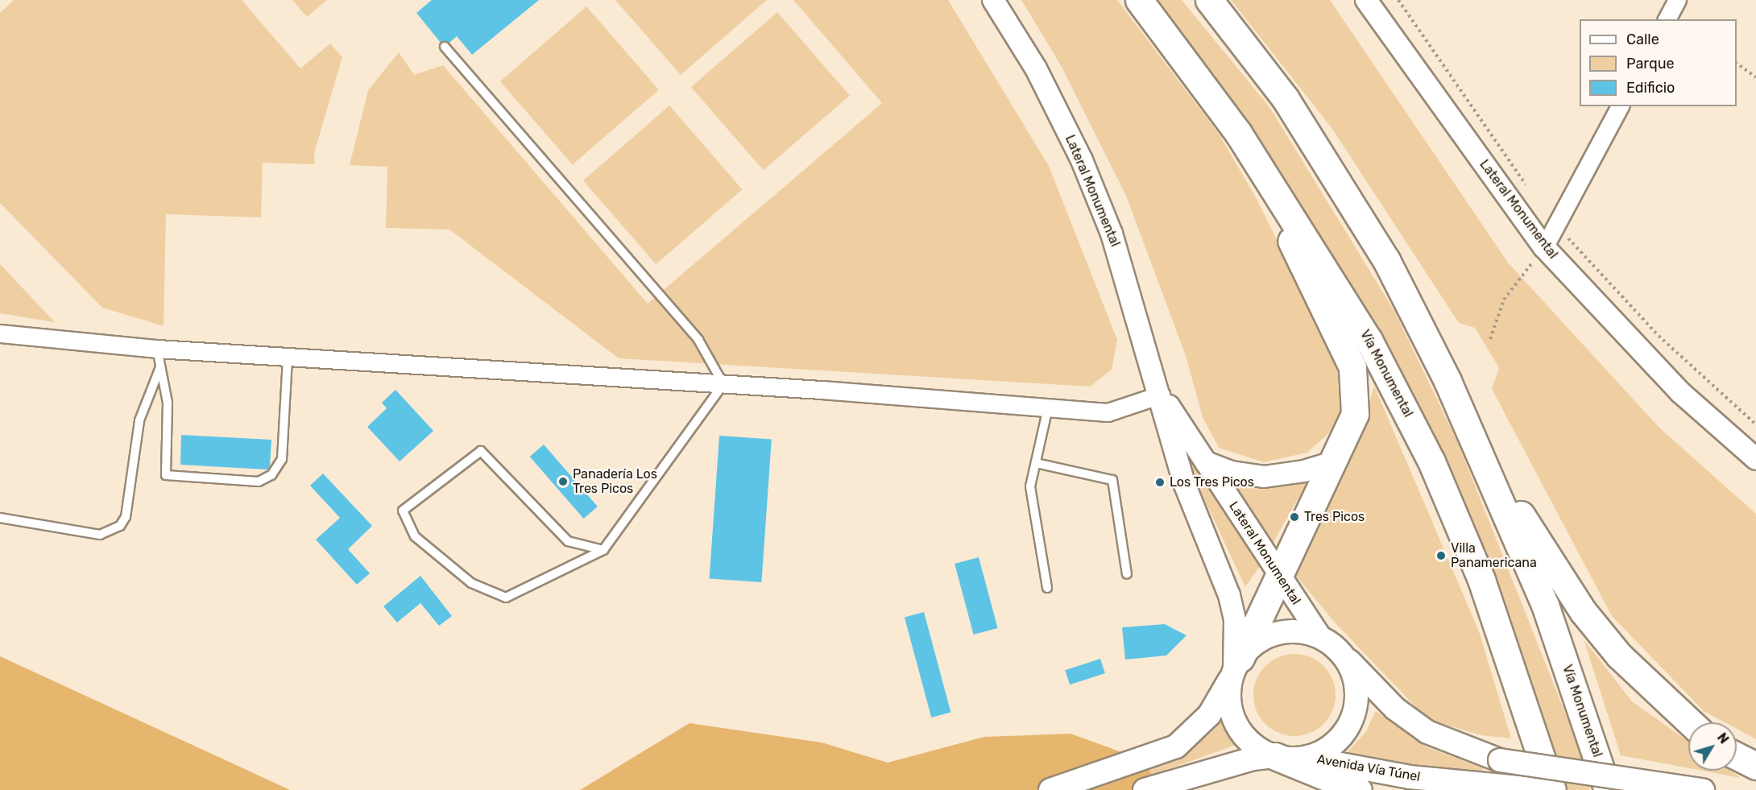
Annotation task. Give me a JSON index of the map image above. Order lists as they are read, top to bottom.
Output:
{
  "streets": {
    "highway": ["Vía Monumental"],
    "main road": ["Avenida Vía Túnel"],
    "street": ["Lateral Monumental"]
  },
  "crossings": [
    ["Lateral Monumental", "Avenida Vía Túnel"]
  ],
  "places": [
    "Panadería Los Tres Picos",
    "Los Tres Picos",
    "Tres Picos",
    "Villa Panamericana"
  ],
  "legend": ["Calle", "Parque", "Edificio"],
  "north": "top right"
}
